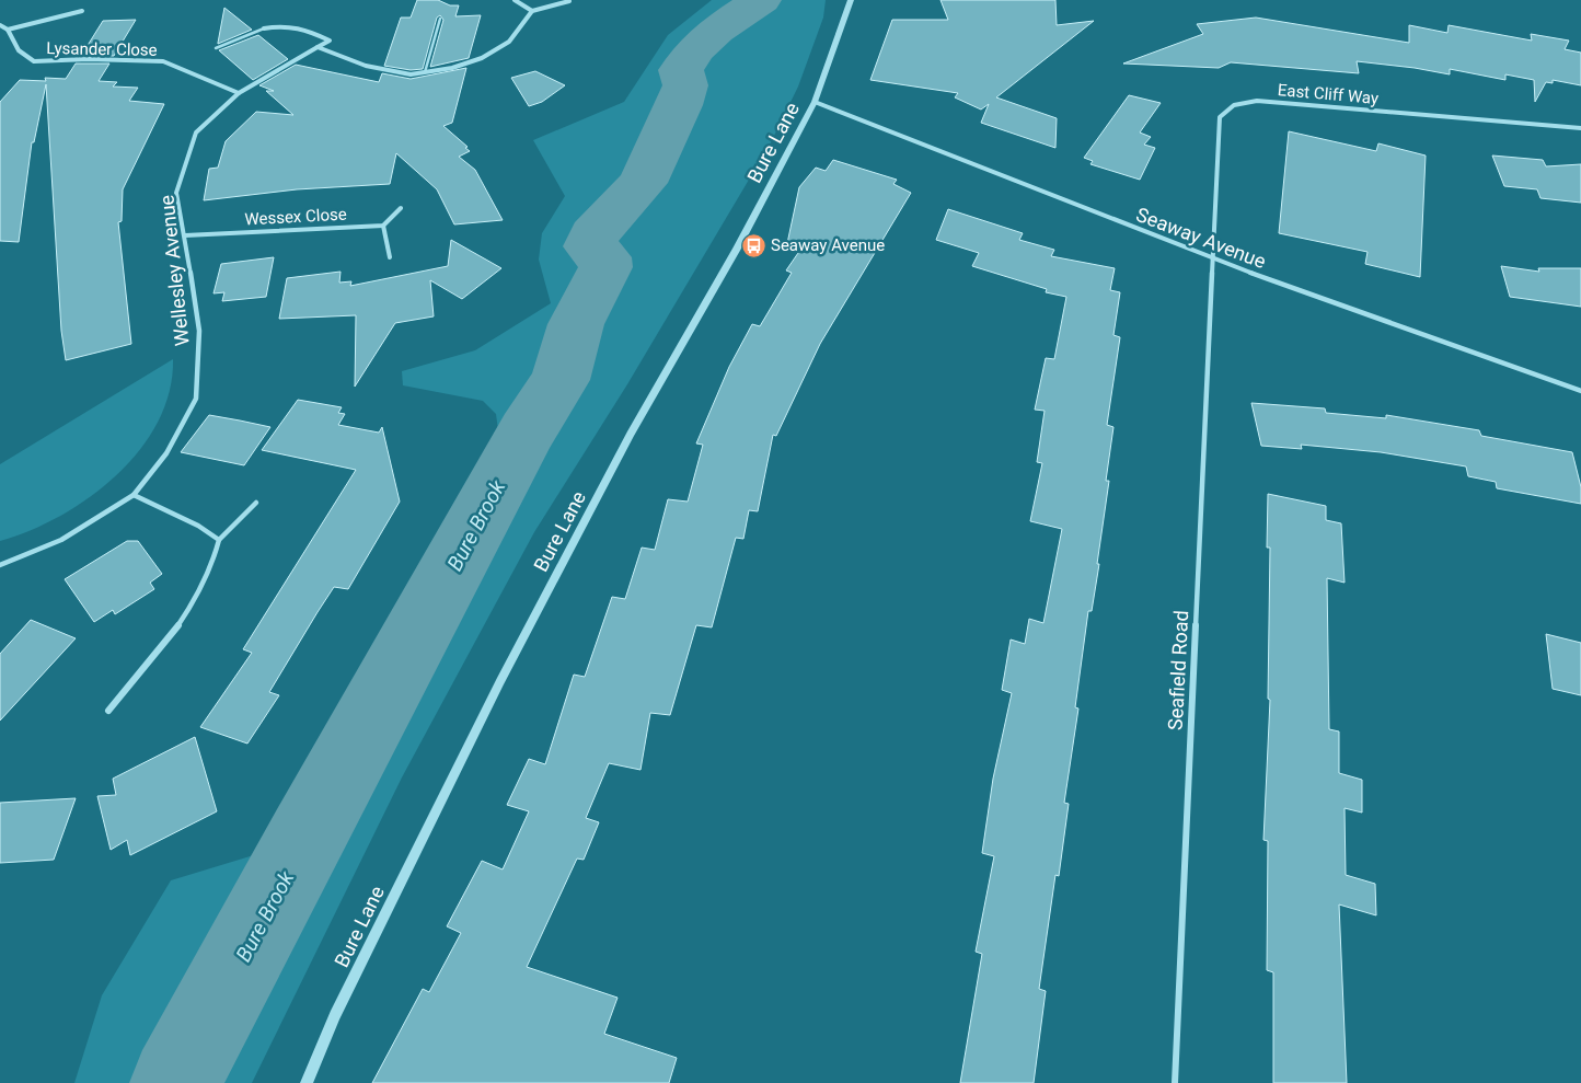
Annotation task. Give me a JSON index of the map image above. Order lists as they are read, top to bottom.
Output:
{
  "streets": {
    "street": [
      "Lysander Close",
      "East Cliff Way",
      "Bure Lane",
      "Wessex Close",
      "Seaway Avenue",
      "Wellesley Avenue",
      "Seafield Road"
    ]
  },
  "crossings": [
    ["Lysander Close", "Wellesley Avenue"],
    ["East Cliff Way", "Seaway Avenue"],
    ["East Cliff Way", "Seafield Road"],
    ["Bure Lane", "Seaway Avenue"],
    ["Wessex Close", "Wellesley Avenue"],
    ["Seaway Avenue", "Seafield Road"]
  ],
  "water": ["Bure Brook"],
  "places": {
    "bus stop": ["Seaway Avenue"]
  }
}
